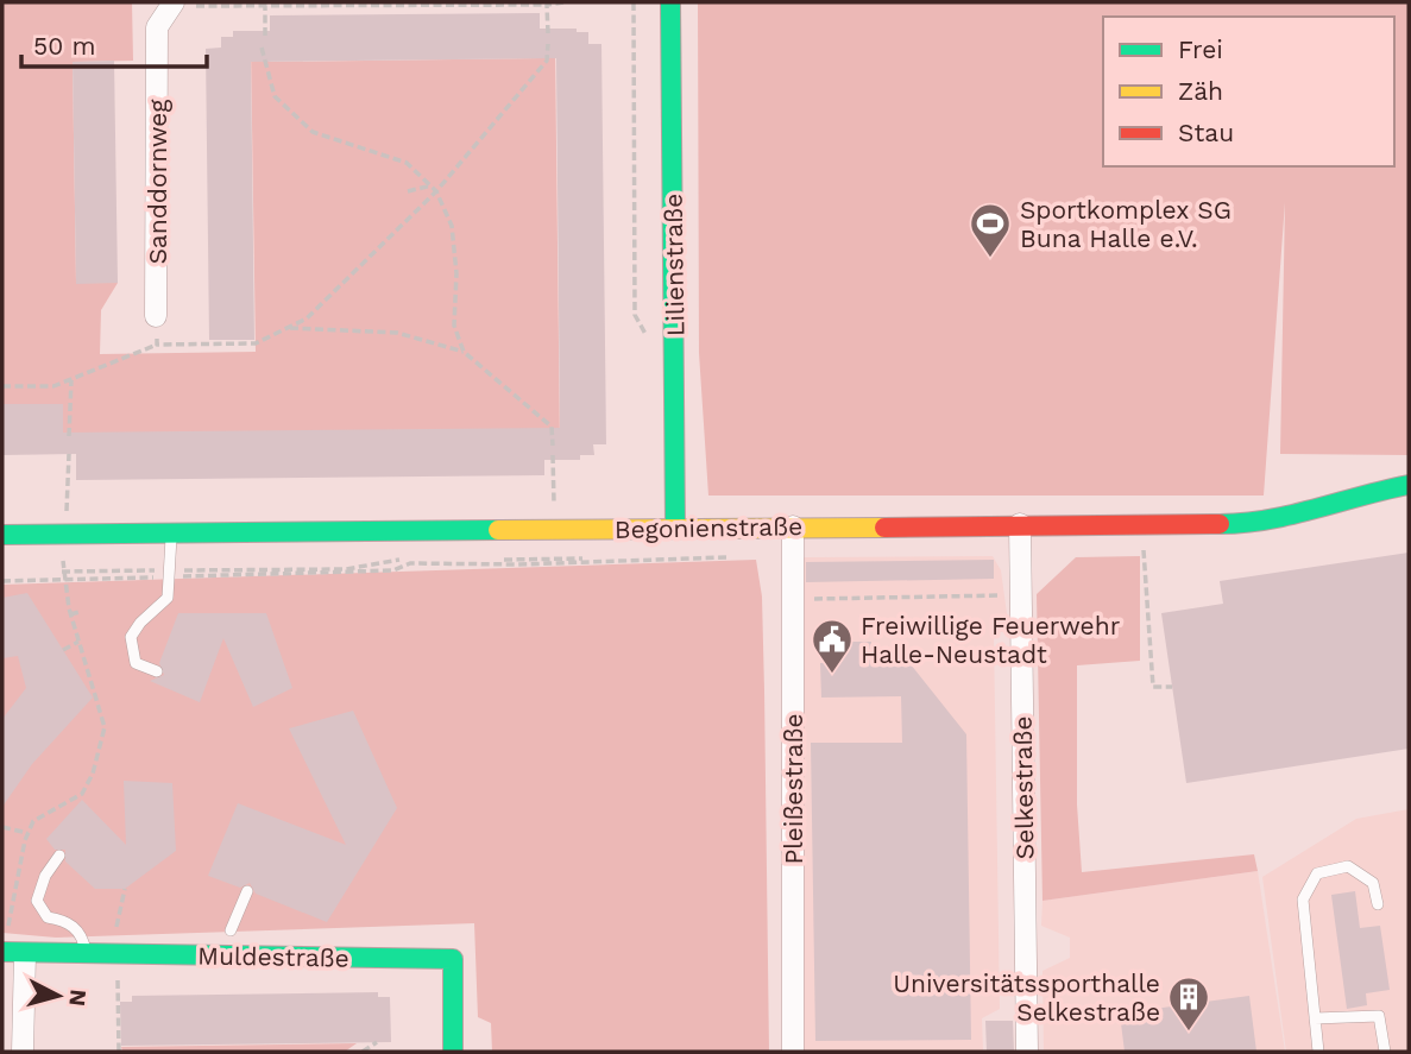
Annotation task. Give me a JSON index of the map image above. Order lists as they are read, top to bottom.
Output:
{
  "streets": {
    "street": [
      "Sanddornweg",
      "Lilienstraße",
      "Begonienstraße",
      "Selkestraße",
      "Pleißestraße",
      "Muldestraße"
    ]
  },
  "crossings": [
    ["Lilienstraße", "Begonienstraße"],
    ["Begonienstraße", "Selkestraße"],
    ["Begonienstraße", "Pleißestraße"]
  ],
  "places": {
    "sports": ["Sportkomplex SG Buna Halle e.V."],
    "public building": ["Freiwillige Feuerwehr Halle-Neustadt"],
    "building": ["Universitätssporthalle Selkestraße"]
  },
  "legend": ["Frei", "Zäh", "Stau"],
  "scale_bar": "50 m",
  "north": "right"
}
